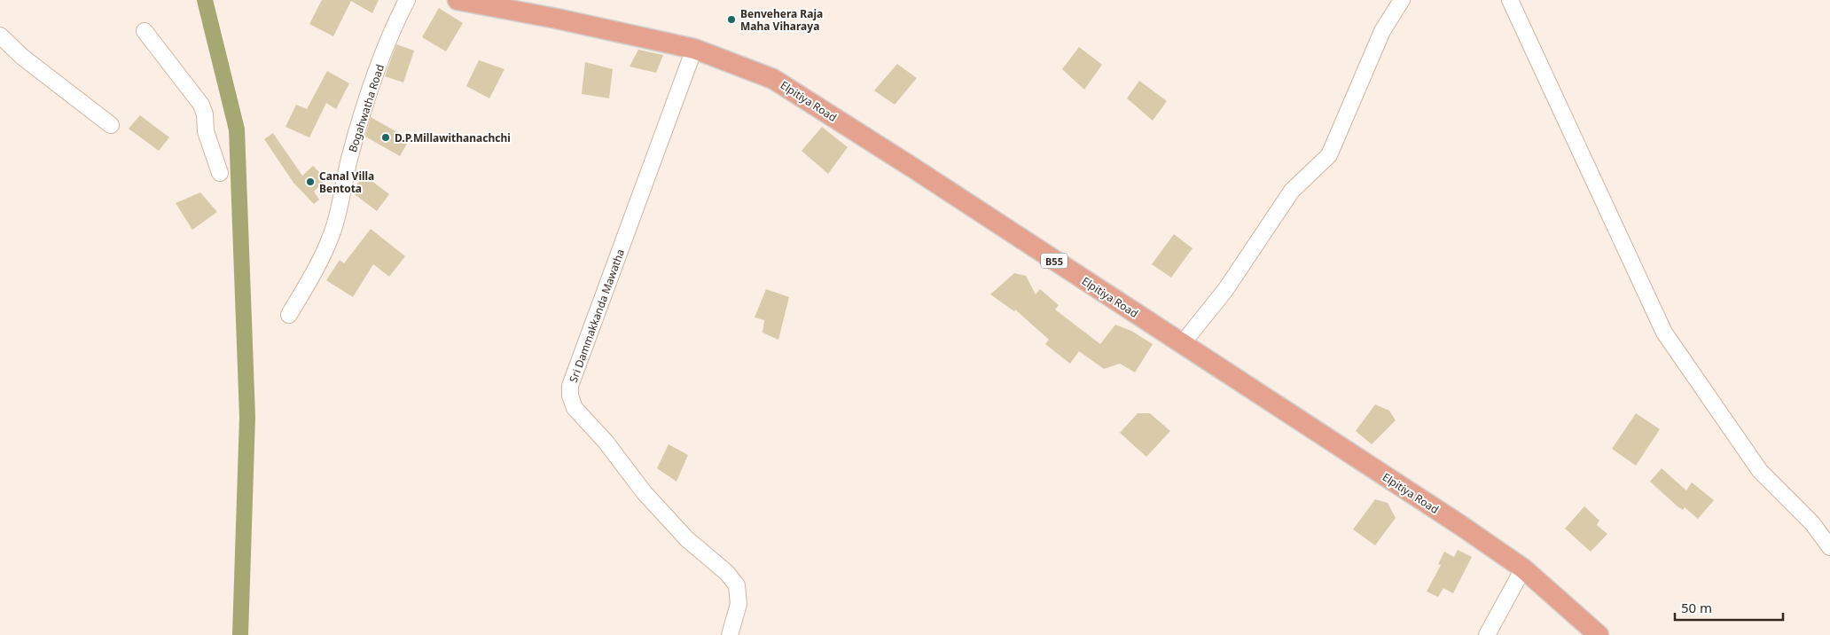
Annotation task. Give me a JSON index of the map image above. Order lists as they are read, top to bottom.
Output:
{
  "streets": {
    "main road": ["Elpitiya Road", "B55"],
    "street": ["Bogahwatha Road", "Sri Dammakkanda Mawatha"]
  },
  "crossings": [
    ["Elpitiya Road", "Sri Dammakkanda Mawatha"]
  ],
  "places": ["Benvehera Raja Maha Viharaya", "D.P.Millawithanachchi", "Canal Villa Bentota"],
  "scale_bar": "50 m"
}
